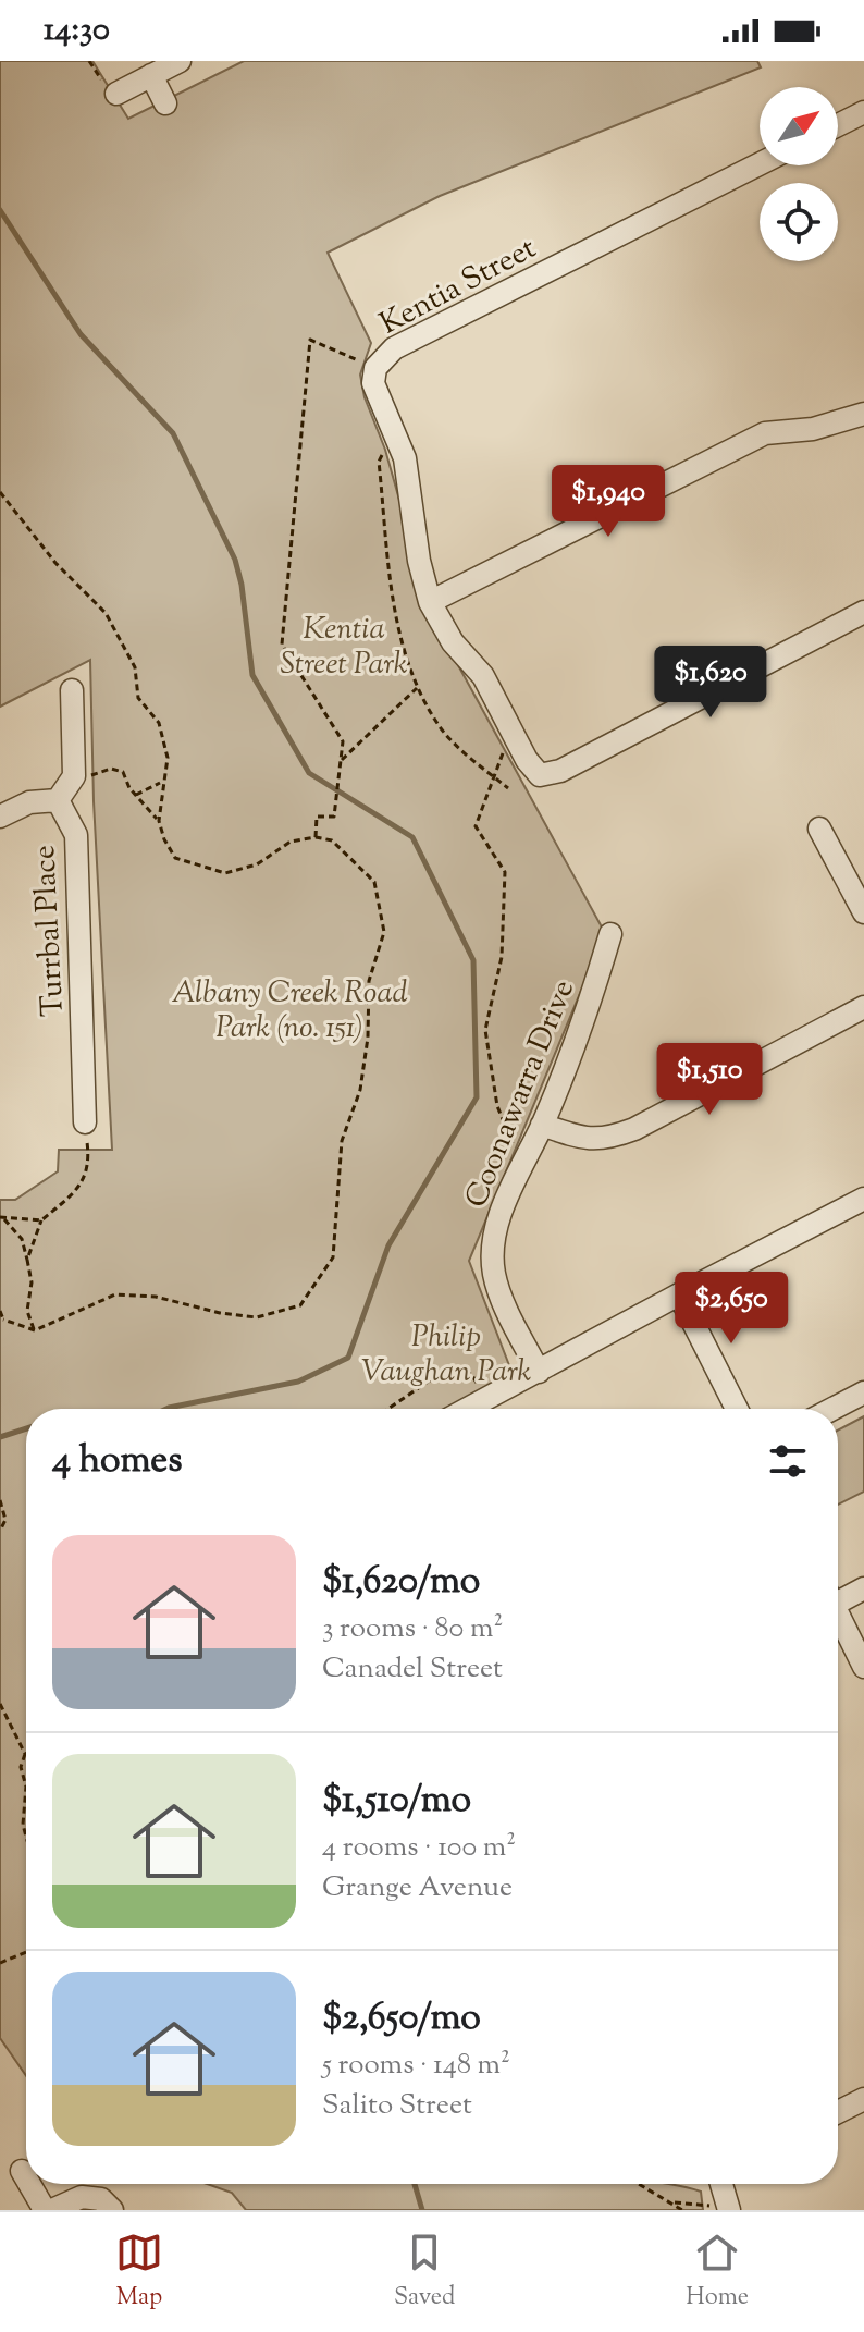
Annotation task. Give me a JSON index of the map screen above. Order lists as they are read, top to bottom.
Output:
{
  "streets": {
    "street": ["Kentia Street", "Turrbal Place", "Coonawarra Drive"]
  },
  "parks": ["Kentia Street Park", "Albany Creek Road Park (no. 151)", "Philip Vaughan Park"],
  "north": "top right",
  "page": {
    "status": "14:30",
    "price": [
      "$1,940",
      "$1,620",
      "$1,510",
      "$2,650"
    ],
    "heading": "4 homes",
    "list": [
      {
        "name": "$1,620/mo",
        "note": "3 rooms · 80 m² · Canadel Street"
      },
      {
        "name": "$1,510/mo",
        "note": "4 rooms · 100 m² · Grange Avenue"
      },
      {
        "name": "$2,650/mo",
        "note": "5 rooms · 148 m² · Salito Street"
      }
    ],
    "tabs": ["Map", "Saved", "Home"]
  }
}
